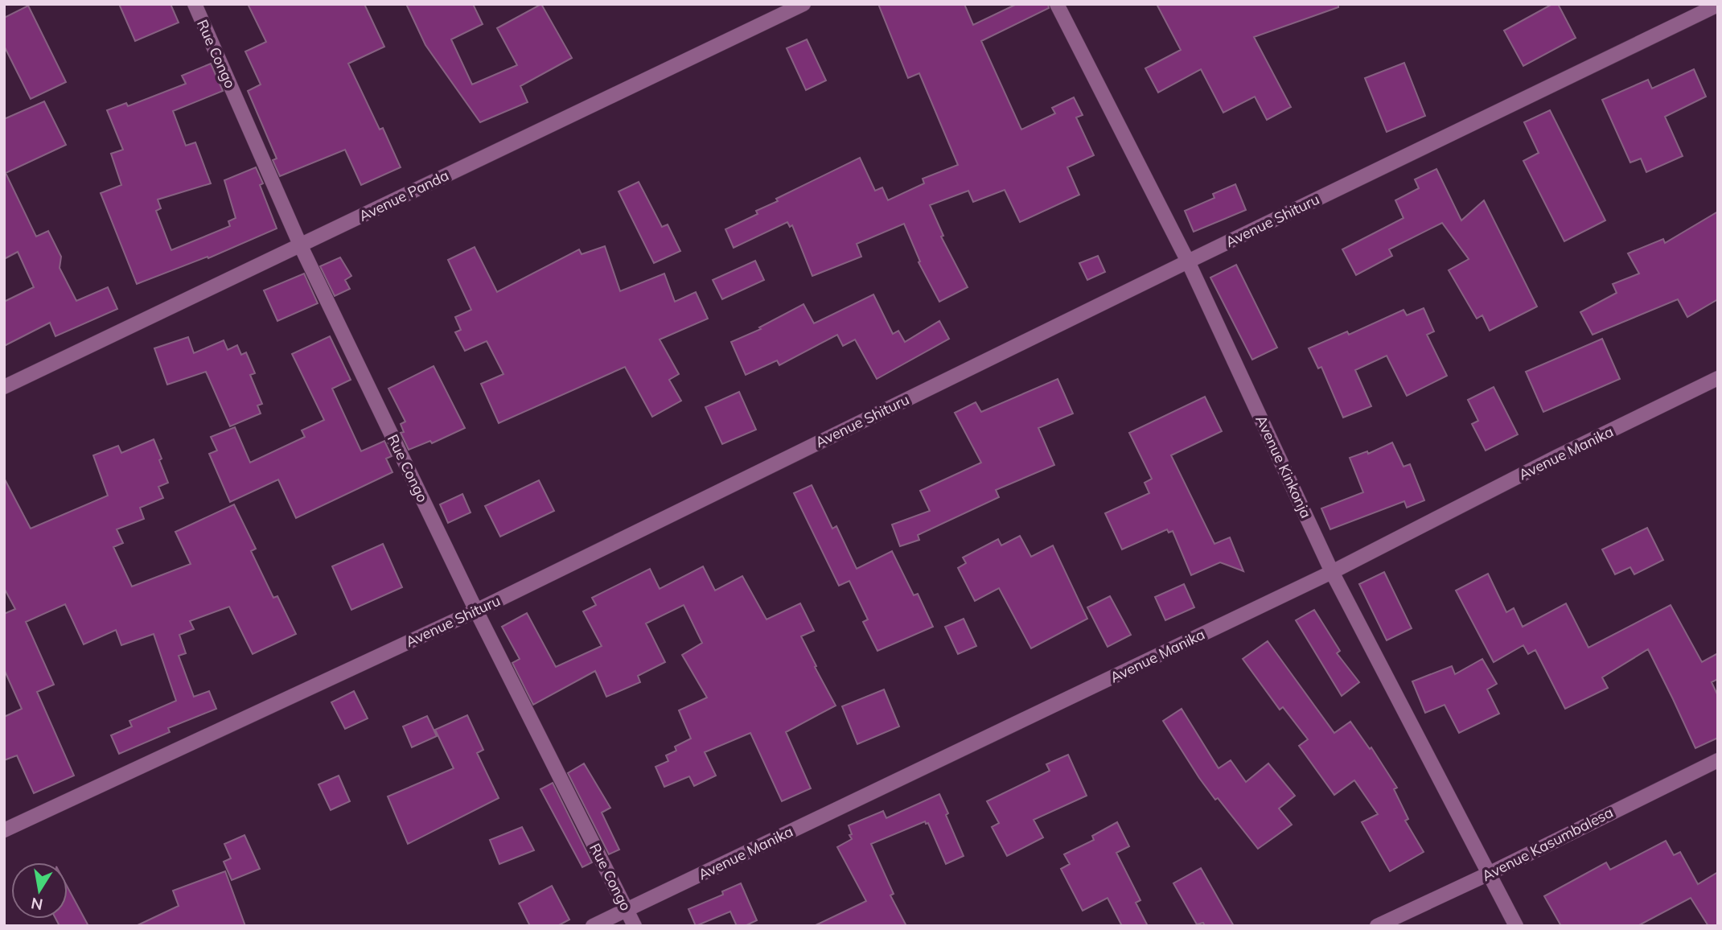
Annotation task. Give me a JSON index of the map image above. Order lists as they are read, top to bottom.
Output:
{
  "streets": {
    "street": [
      "Rue Congo",
      "Avenue Panda",
      "Avenue Shituru",
      "Avenue Manika",
      "Avenue Kinkonja",
      "Avenue Kasumbalesa"
    ]
  },
  "crossings": [
    ["Rue Congo", "Avenue Panda"],
    ["Rue Congo", "Avenue Shituru"],
    ["Rue Congo", "Avenue Manika"],
    ["Avenue Shituru", "Avenue Kinkonja"],
    ["Avenue Manika", "Avenue Kinkonja"],
    ["Avenue Kinkonja", "Avenue Kasumbalesa"]
  ],
  "north": "bottom"
}
